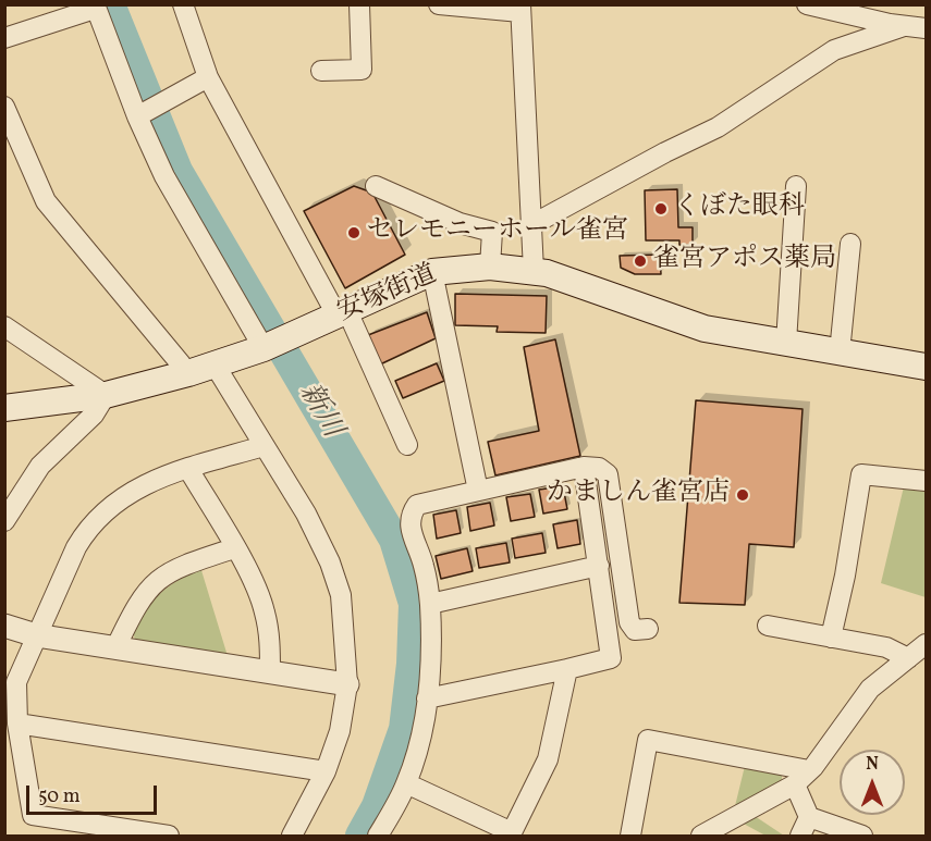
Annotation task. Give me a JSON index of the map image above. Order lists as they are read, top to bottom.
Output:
{
  "streets": {
    "main road": ["安塚街道"]
  },
  "water": ["新川"],
  "places": [
    "くぼた眼科",
    "セレモニーホール雀宮",
    "雀宮アポス薬局",
    "かましん雀宮店"
  ],
  "scale_bar": "50 m",
  "north": "top"
}
